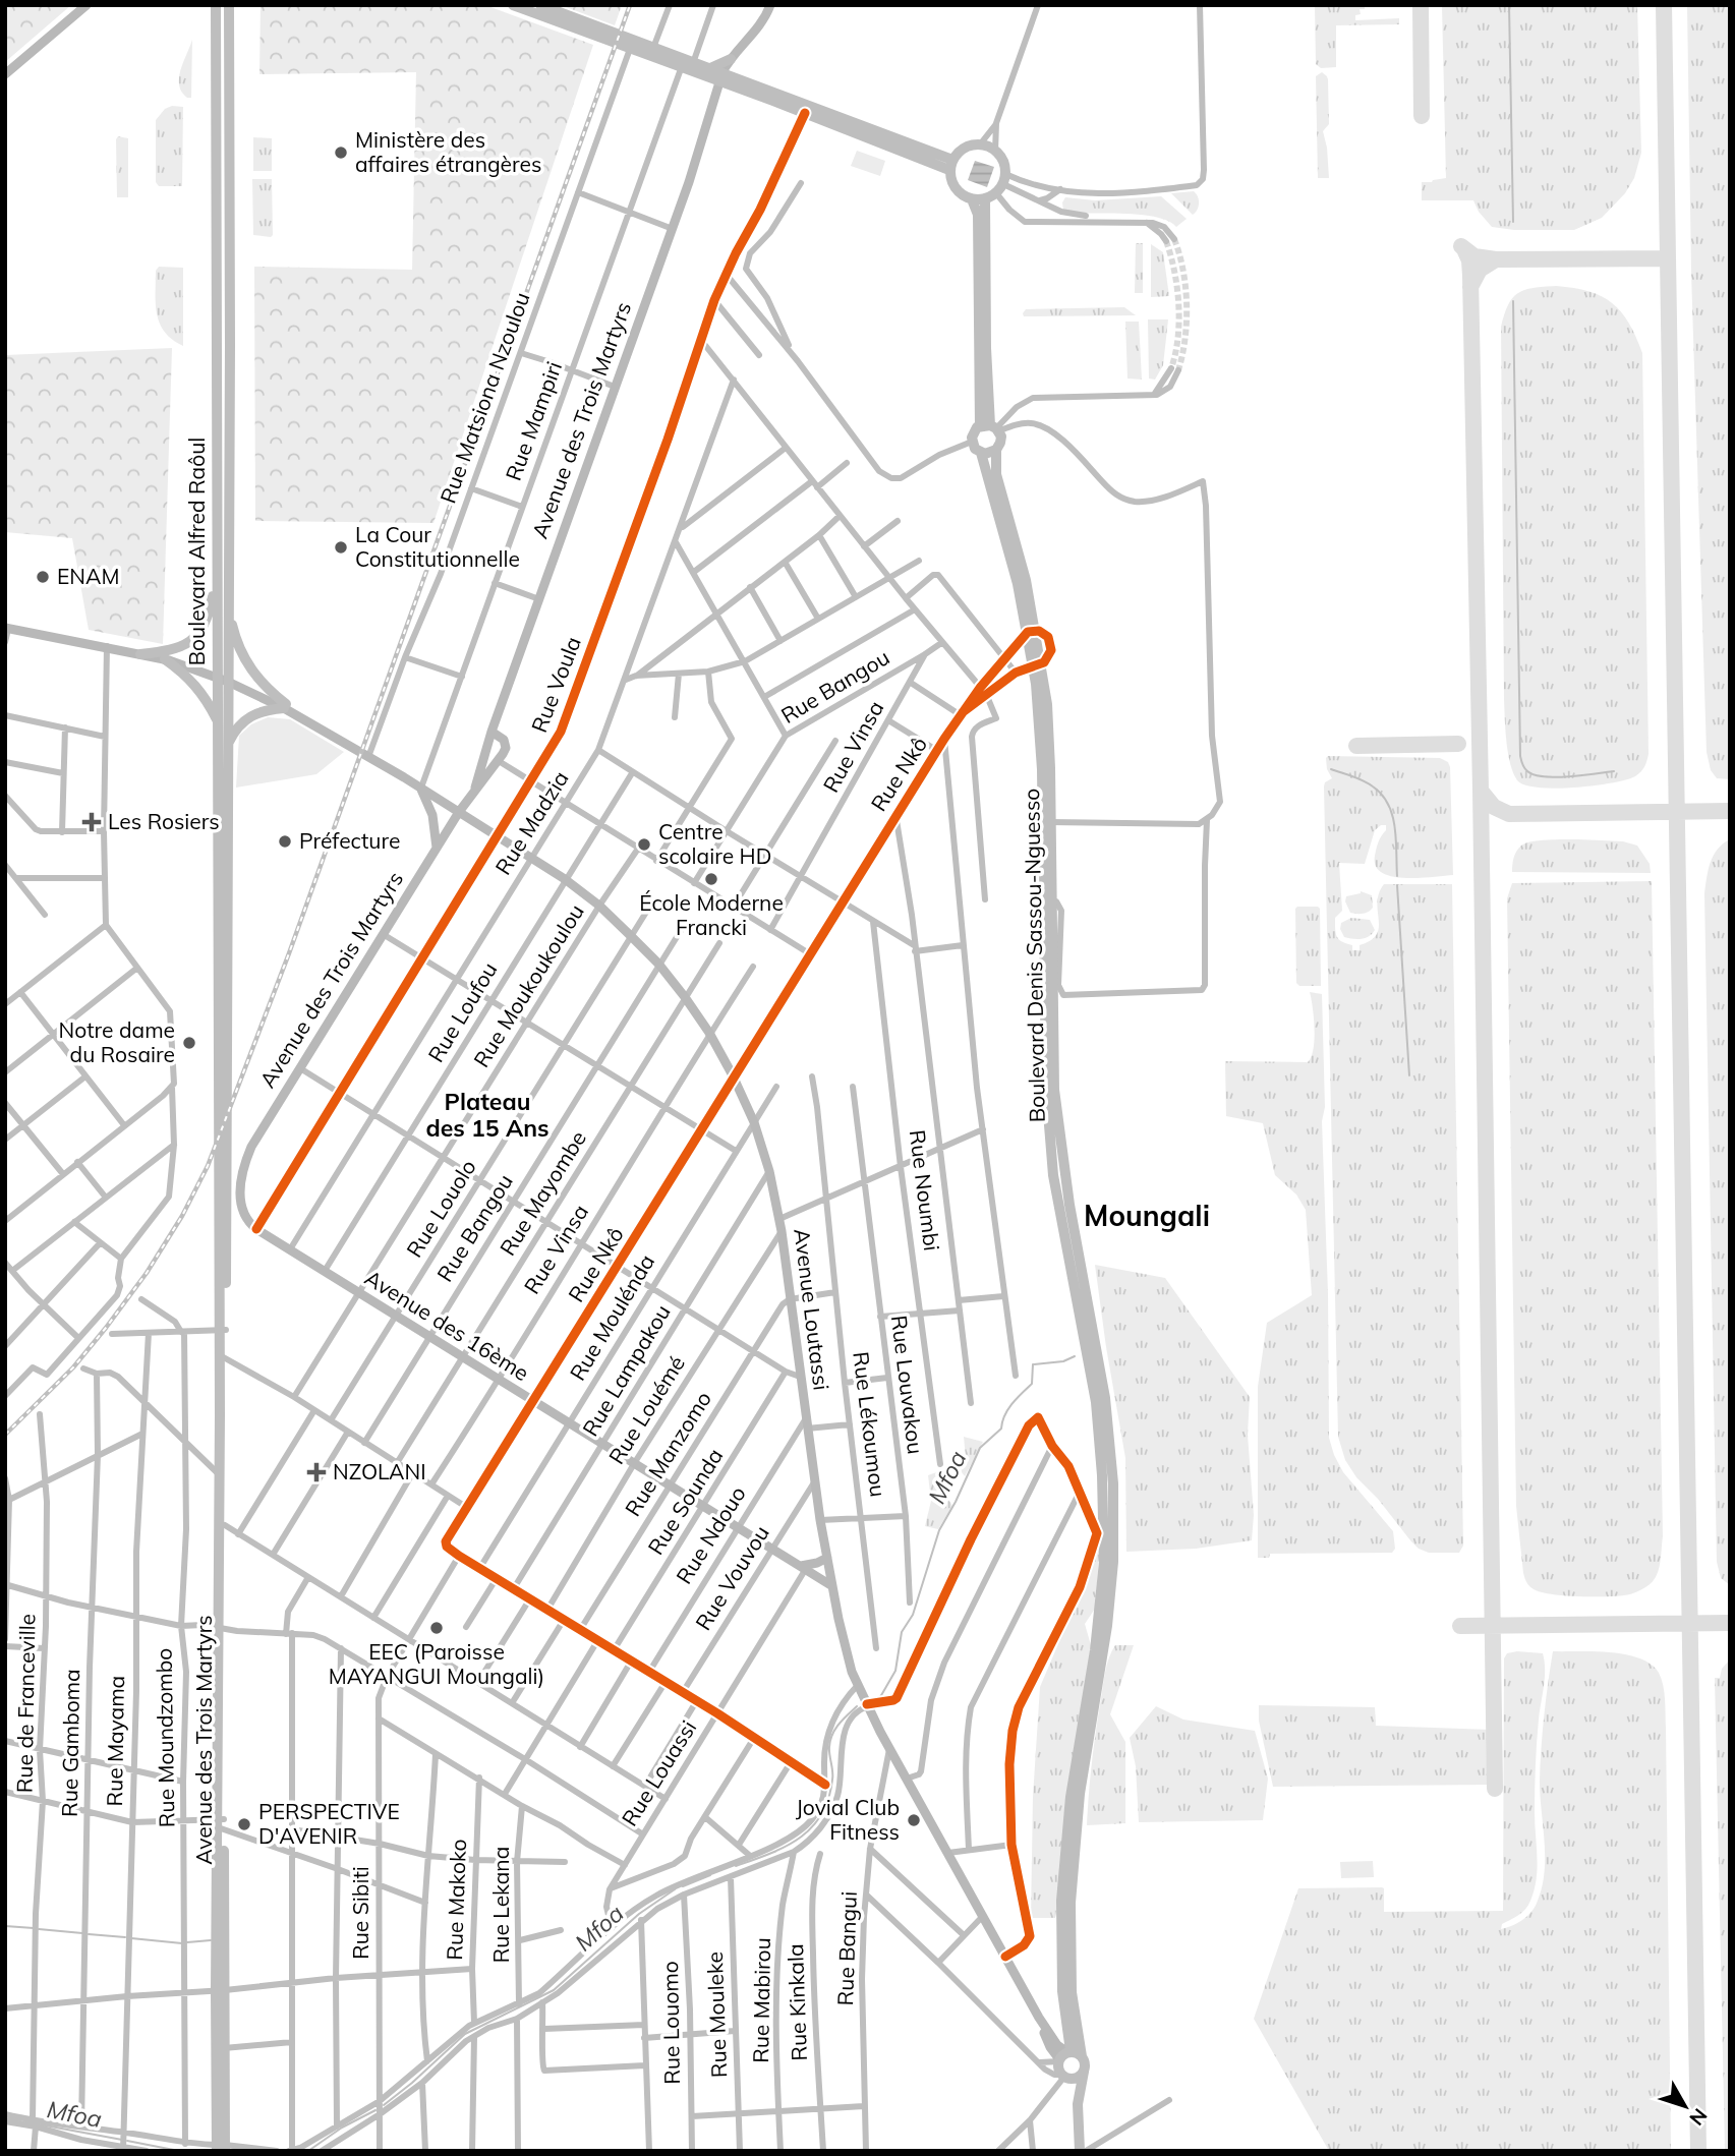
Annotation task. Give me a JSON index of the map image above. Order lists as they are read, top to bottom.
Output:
{
  "streets": {
    "main road": [
      "Avenue des Trois Martyrs",
      "Boulevard Alfred Raôul",
      "Boulevard Denis Sassou-Nguesso",
      "Avenue Loutassi",
      "Avenue des 16ème"
    ],
    "street": [
      "Rue Matsiona Nzoulou",
      "Rue Mampiri",
      "Rue Voula",
      "Rue Bangou",
      "Rue Vinsa",
      "Rue Nkô",
      "Rue Madzia",
      "Rue Moukoukoulou",
      "Rue Loufou",
      "Rue Noumbi",
      "Rue Mayombe",
      "Rue Louolo",
      "Rue Moulénda",
      "Rue Lampakou",
      "Rue Louvakou",
      "Rue Louémé",
      "Rue Lékoumou",
      "Rue Manzomo",
      "Rue Sounda",
      "Rue Ndouo",
      "Rue Vouvou",
      "Rue de Franceville",
      "Rue Moundzombo",
      "Rue Mayama",
      "Rue Gamboma",
      "Rue Louassi",
      "Rue Makoko",
      "Rue Lekana",
      "Rue Sibiti",
      "Rue Bangui",
      "Rue Mabirou",
      "Rue Kinkala",
      "Rue Mouleke",
      "Rue Louomo"
    ]
  },
  "crossings": [
    ["Rue Matsiona Nzoulou", "Avenue Loutassi"],
    ["Avenue des Trois Martyrs", "Rue Voula"],
    ["Avenue des Trois Martyrs", "Avenue Loutassi"],
    ["Avenue des Trois Martyrs", "Avenue des 16ème"],
    ["Rue Mampiri", "Avenue Loutassi"],
    ["Boulevard Alfred Raôul", "Avenue Loutassi"],
    ["Rue Voula", "Avenue Loutassi"],
    ["Rue Voula", "Avenue des 16ème"],
    ["Rue Bangou", "Rue Vinsa"],
    ["Rue Bangou", "Avenue Loutassi"],
    ["Rue Bangou", "Avenue des 16ème"],
    ["Rue Vinsa", "Avenue Loutassi"],
    ["Rue Vinsa", "Avenue des 16ème"],
    ["Rue Nkô", "Boulevard Denis Sassou-Nguesso"],
    ["Rue Nkô", "Avenue Loutassi"],
    ["Rue Nkô", "Avenue des 16ème"],
    ["Rue Madzia", "Avenue Loutassi"],
    ["Rue Madzia", "Avenue des 16ème"],
    ["Boulevard Denis Sassou-Nguesso", "Avenue Loutassi"],
    ["Rue Moukoukoulou", "Avenue Loutassi"],
    ["Rue Moukoukoulou", "Avenue des 16ème"],
    ["Rue Loufou", "Avenue Loutassi"],
    ["Rue Loufou", "Avenue des 16ème"],
    ["Rue Mayombe", "Avenue Loutassi"],
    ["Rue Mayombe", "Avenue des 16ème"],
    ["Rue Louolo", "Avenue Loutassi"],
    ["Rue Louolo", "Avenue des 16ème"],
    ["Avenue Loutassi", "Rue Moulénda"],
    ["Avenue Loutassi", "Avenue des 16ème"],
    ["Avenue Loutassi", "Rue Lampakou"],
    ["Avenue Loutassi", "Rue Louémé"],
    ["Avenue Loutassi", "Rue Manzomo"],
    ["Avenue Loutassi", "Rue Ndouo"],
    ["Avenue Loutassi", "Rue Vouvou"],
    ["Avenue Loutassi", "Rue Bangui"],
    ["Rue Moulénda", "Avenue des 16ème"],
    ["Avenue des 16ème", "Rue Lampakou"],
    ["Avenue des 16ème", "Rue Louémé"],
    ["Avenue des 16ème", "Rue Manzomo"],
    ["Avenue des 16ème", "Rue Sounda"],
    ["Avenue des 16ème", "Rue Ndouo"],
    ["Avenue des 16ème", "Rue Vouvou"],
    ["Avenue des 16ème", "Rue Louassi"]
  ],
  "districts": ["Plateau des 15 Ans", "Moungali"],
  "water": ["Mfoa"],
  "places": {
    "other": [
      "Ministère des affaires étrangères",
      "La Cour Constitutionnelle",
      "ENAM",
      "Préfecture",
      "Centre scolaire HD",
      "École Moderne Francki",
      "Notre dame du Rosaire",
      "EEC (Paroisse MAYANGUI Moungali)",
      "Jovial Club Fitness",
      "PERSPECTIVE D'AVENIR"
    ],
    "health": ["Les Rosiers", "NZOLANI"]
  },
  "north": "bottom right"
}
